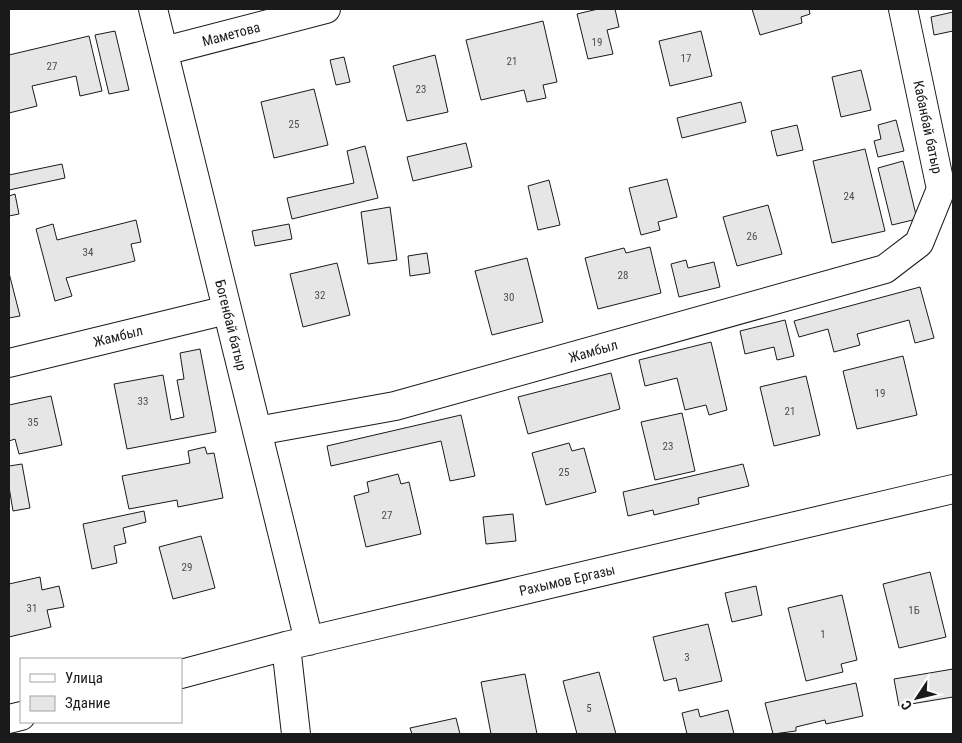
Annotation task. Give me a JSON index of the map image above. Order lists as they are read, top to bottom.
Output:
{
  "streets": {
    "street": [
      "Маметова",
      "Кабанбай батыр",
      "Богенбай батыр",
      "Жамбыл",
      "Рахымов Ергазы"
    ]
  },
  "crossings": [
    ["Маметова", "Богенбай батыр"],
    ["Кабанбай батыр", "Жамбыл"],
    ["Богенбай батыр", "Жамбыл"],
    ["Богенбай батыр", "Рахымов Ергазы"]
  ],
  "house_numbers": [
    "19",
    "17",
    "21",
    "27",
    "23",
    "25",
    "24",
    "26",
    "34",
    "28",
    "32",
    "30",
    "19",
    "33",
    "21",
    "35",
    "23",
    "25",
    "27",
    "29",
    "31",
    "1Б",
    "1",
    "3",
    "5"
  ],
  "legend": ["Улица", "Здание"],
  "north": "bottom left"
}
